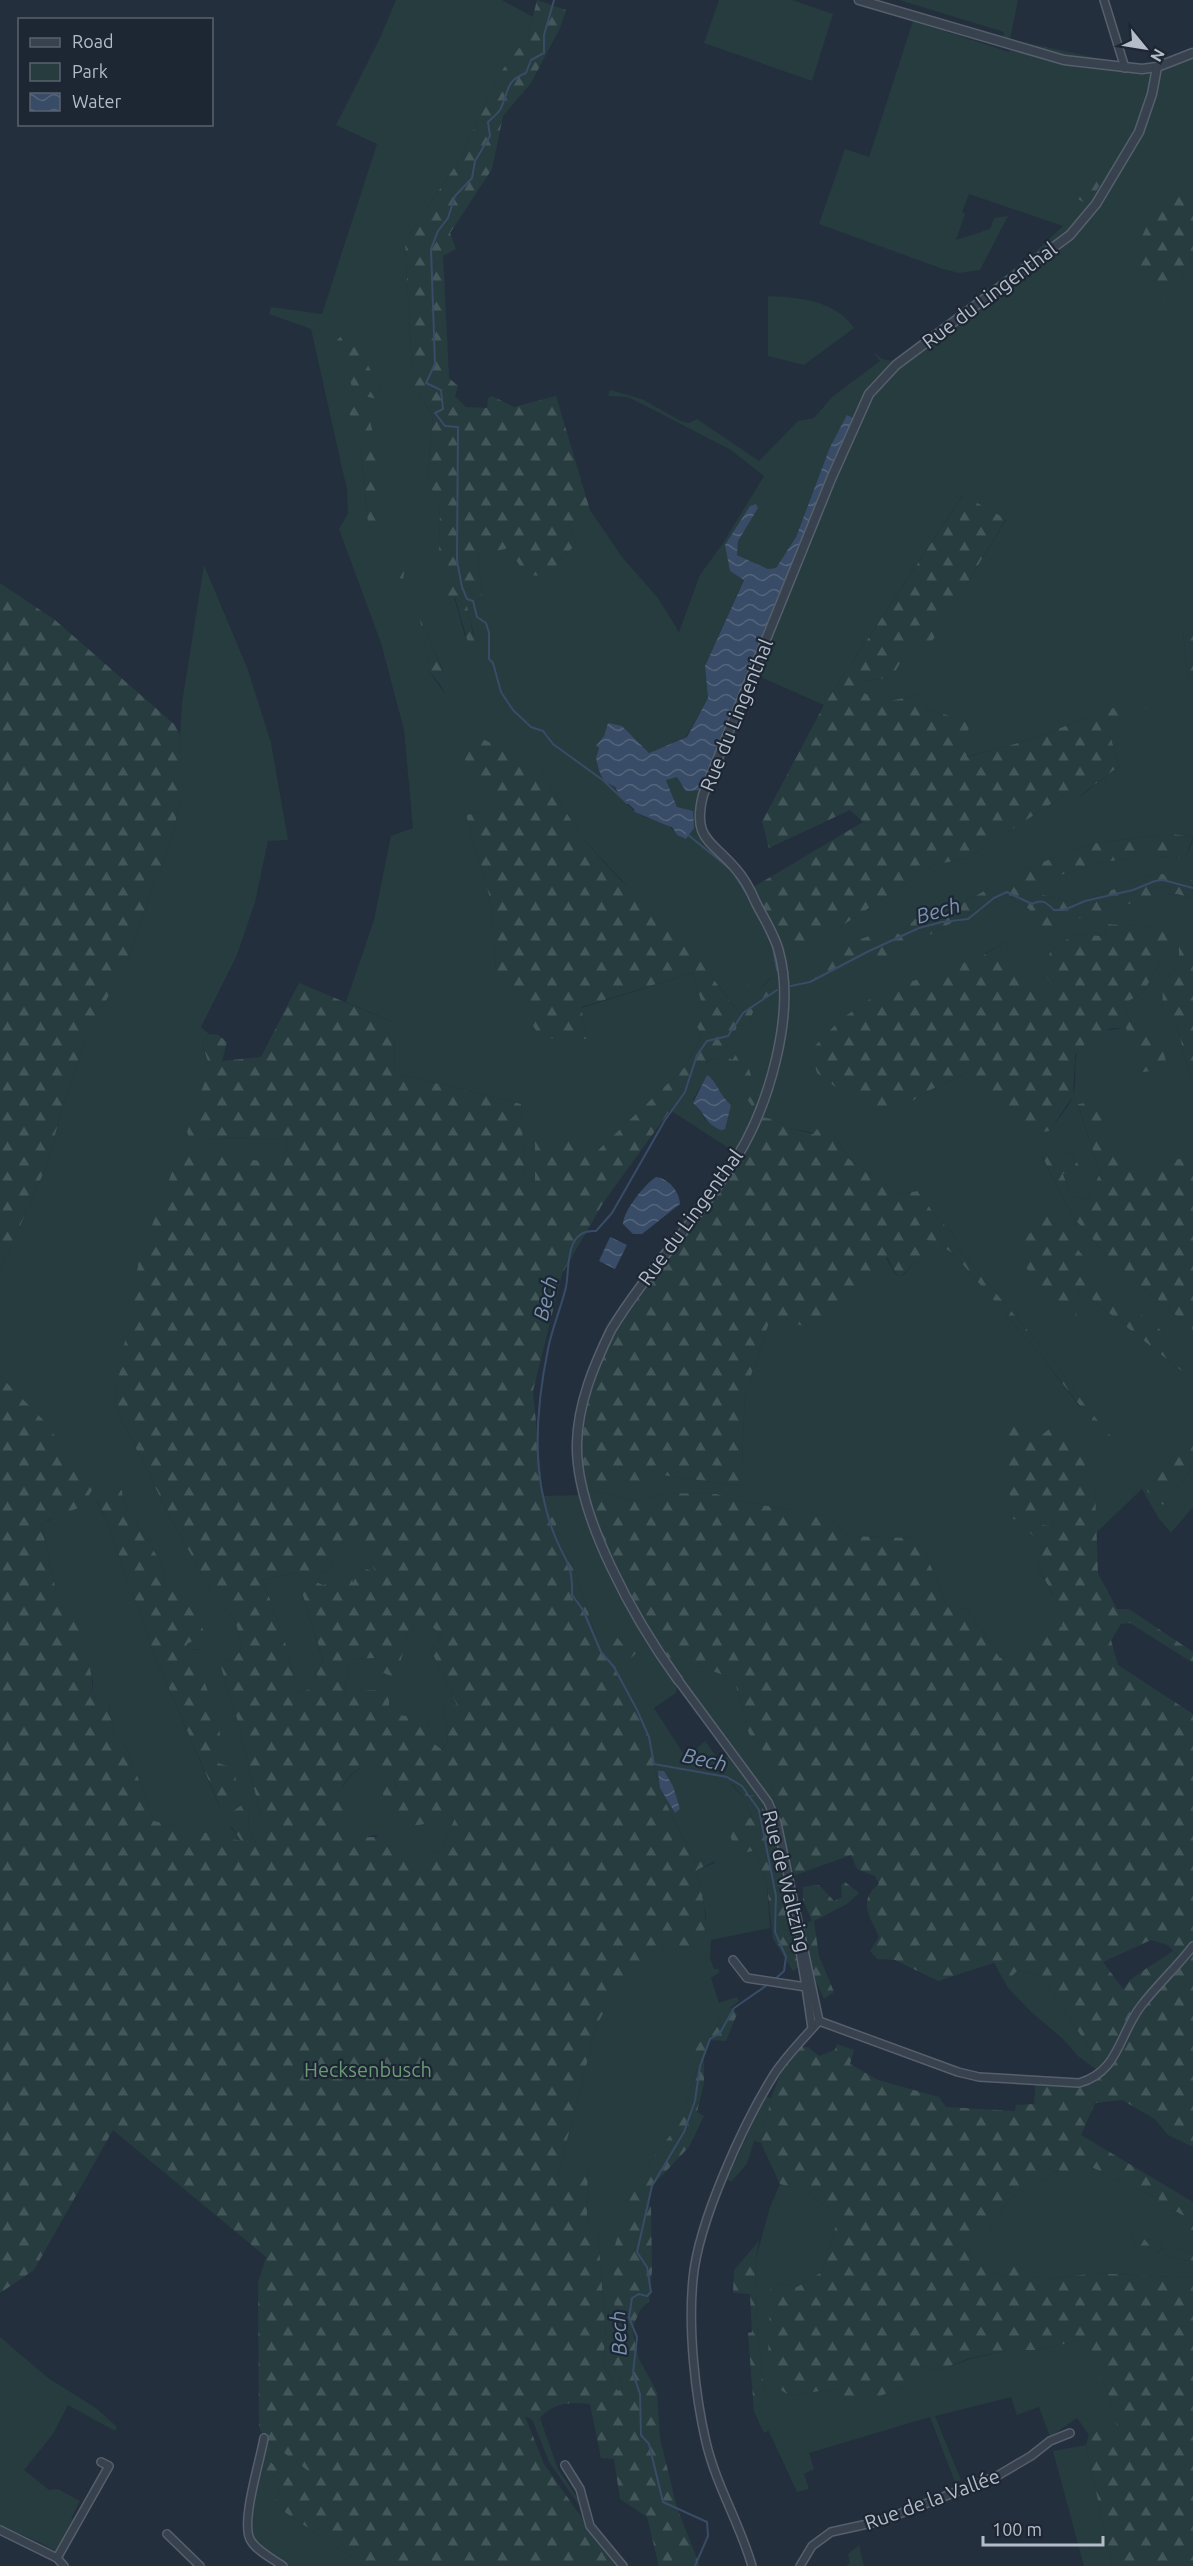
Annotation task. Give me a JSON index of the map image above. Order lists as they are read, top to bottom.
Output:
{
  "streets": {
    "street": ["Rue du Lingenthal", "Rue de Waltzing", "Rue de la Vallée"]
  },
  "crossings": [
    ["Rue du Lingenthal", "Rue de Waltzing"]
  ],
  "water": ["Bech"],
  "parks": ["Hecksenbusch"],
  "legend": ["Road", "Park", "Water"],
  "scale_bar": "100 m",
  "north": "bottom right"
}
